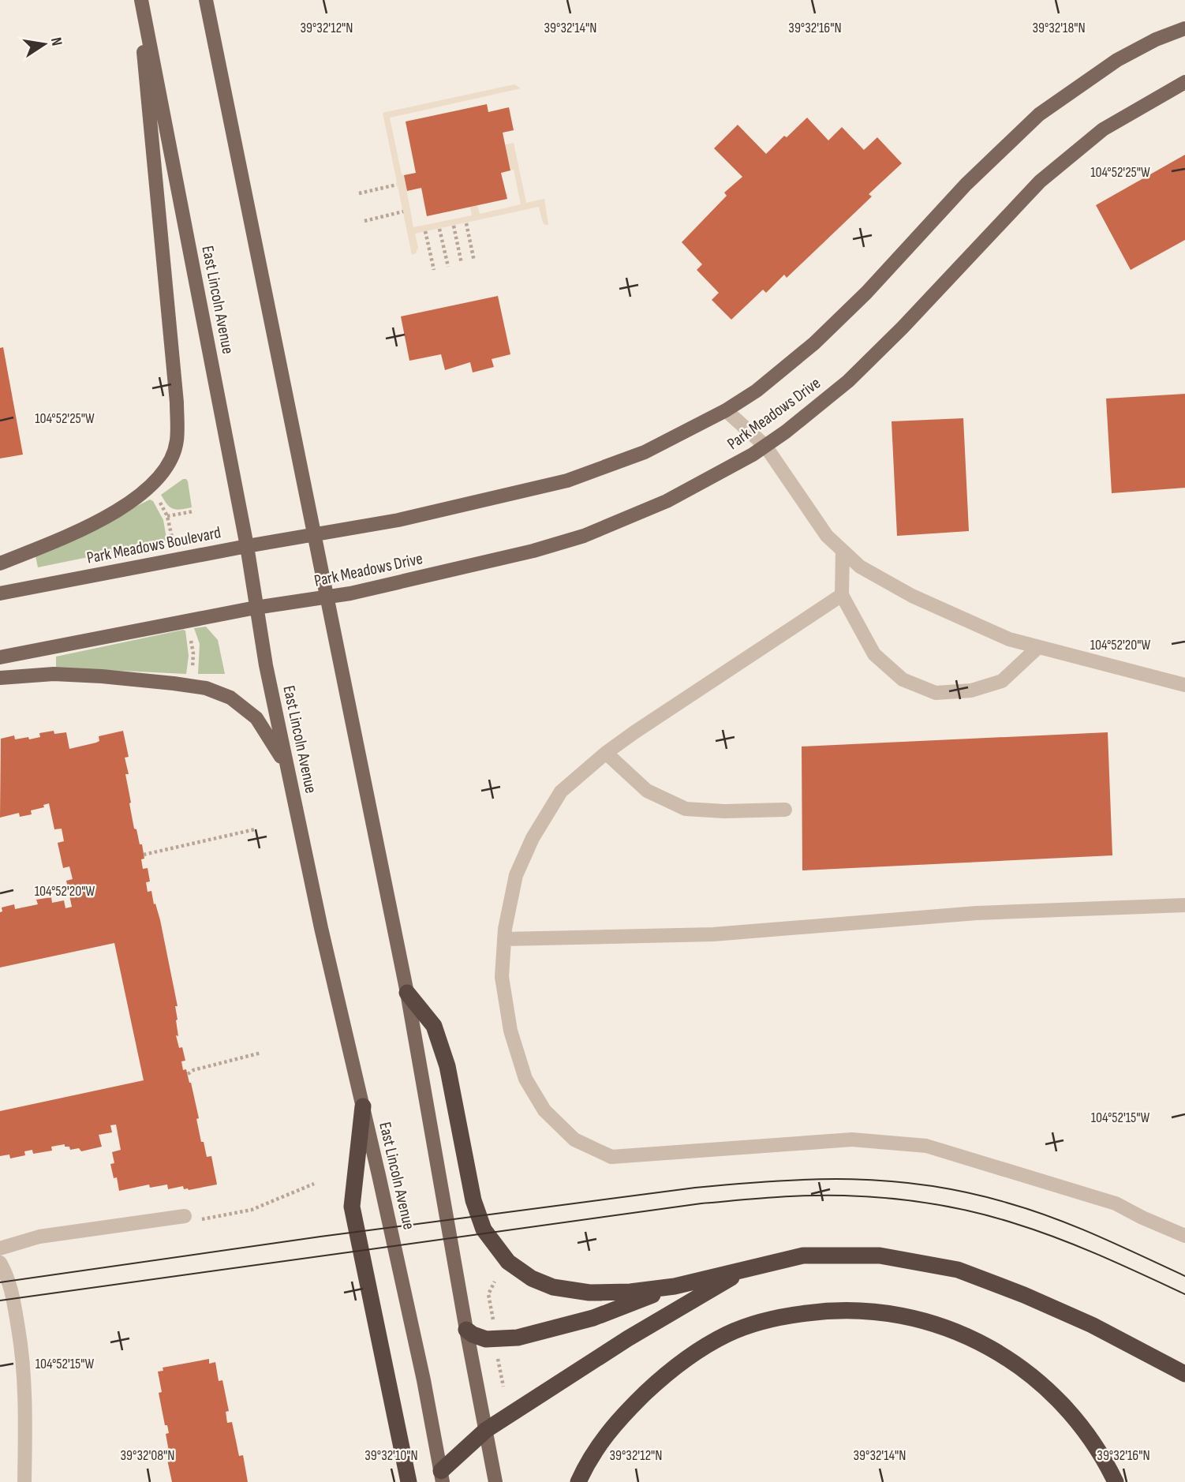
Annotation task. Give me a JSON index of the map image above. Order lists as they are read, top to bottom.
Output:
{
  "streets": {
    "main road": ["East Lincoln Avenue", "Park Meadows Drive", "Park Meadows Boulevard"]
  },
  "crossings": [
    ["East Lincoln Avenue", "Park Meadows Drive"],
    ["East Lincoln Avenue", "Park Meadows Boulevard"],
    ["Park Meadows Drive", "Park Meadows Boulevard"]
  ],
  "north": "right",
  "coordinates": [
    "39°32'12\"N",
    "39°32'14\"N",
    "39°32'16\"N",
    "39°32'18\"N",
    "104°52'25\"W",
    "104°52'20\"W",
    "104°52'15\"W",
    "39°32'08\"N",
    "39°32'10\"N"
  ]
}
